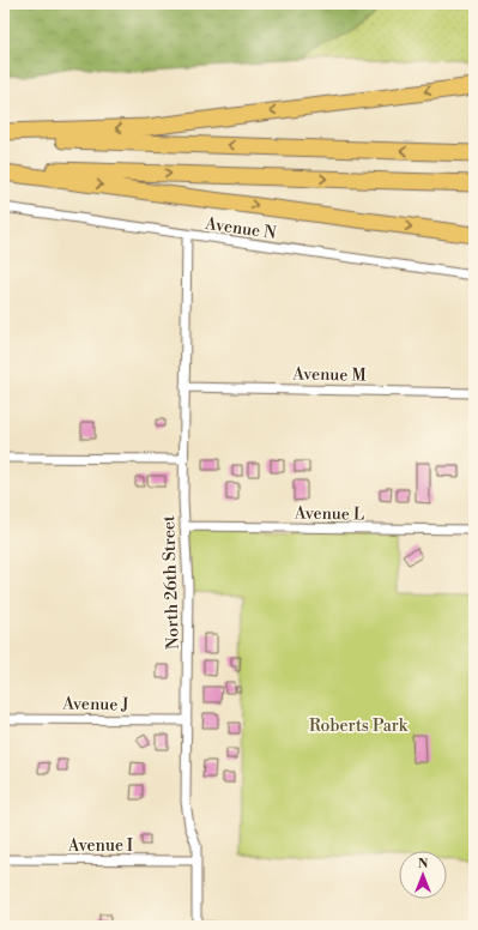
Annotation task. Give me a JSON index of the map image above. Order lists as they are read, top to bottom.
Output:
{
  "streets": {
    "street": [
      "Avenue N",
      "Avenue M",
      "Avenue L",
      "North 26th Street",
      "Avenue J",
      "Avenue I"
    ]
  },
  "crossings": [
    ["Avenue N", "North 26th Street"],
    ["Avenue M", "North 26th Street"],
    ["Avenue L", "North 26th Street"],
    ["North 26th Street", "Avenue J"],
    ["North 26th Street", "Avenue I"]
  ],
  "parks": ["Roberts Park"],
  "north": "top"
}
